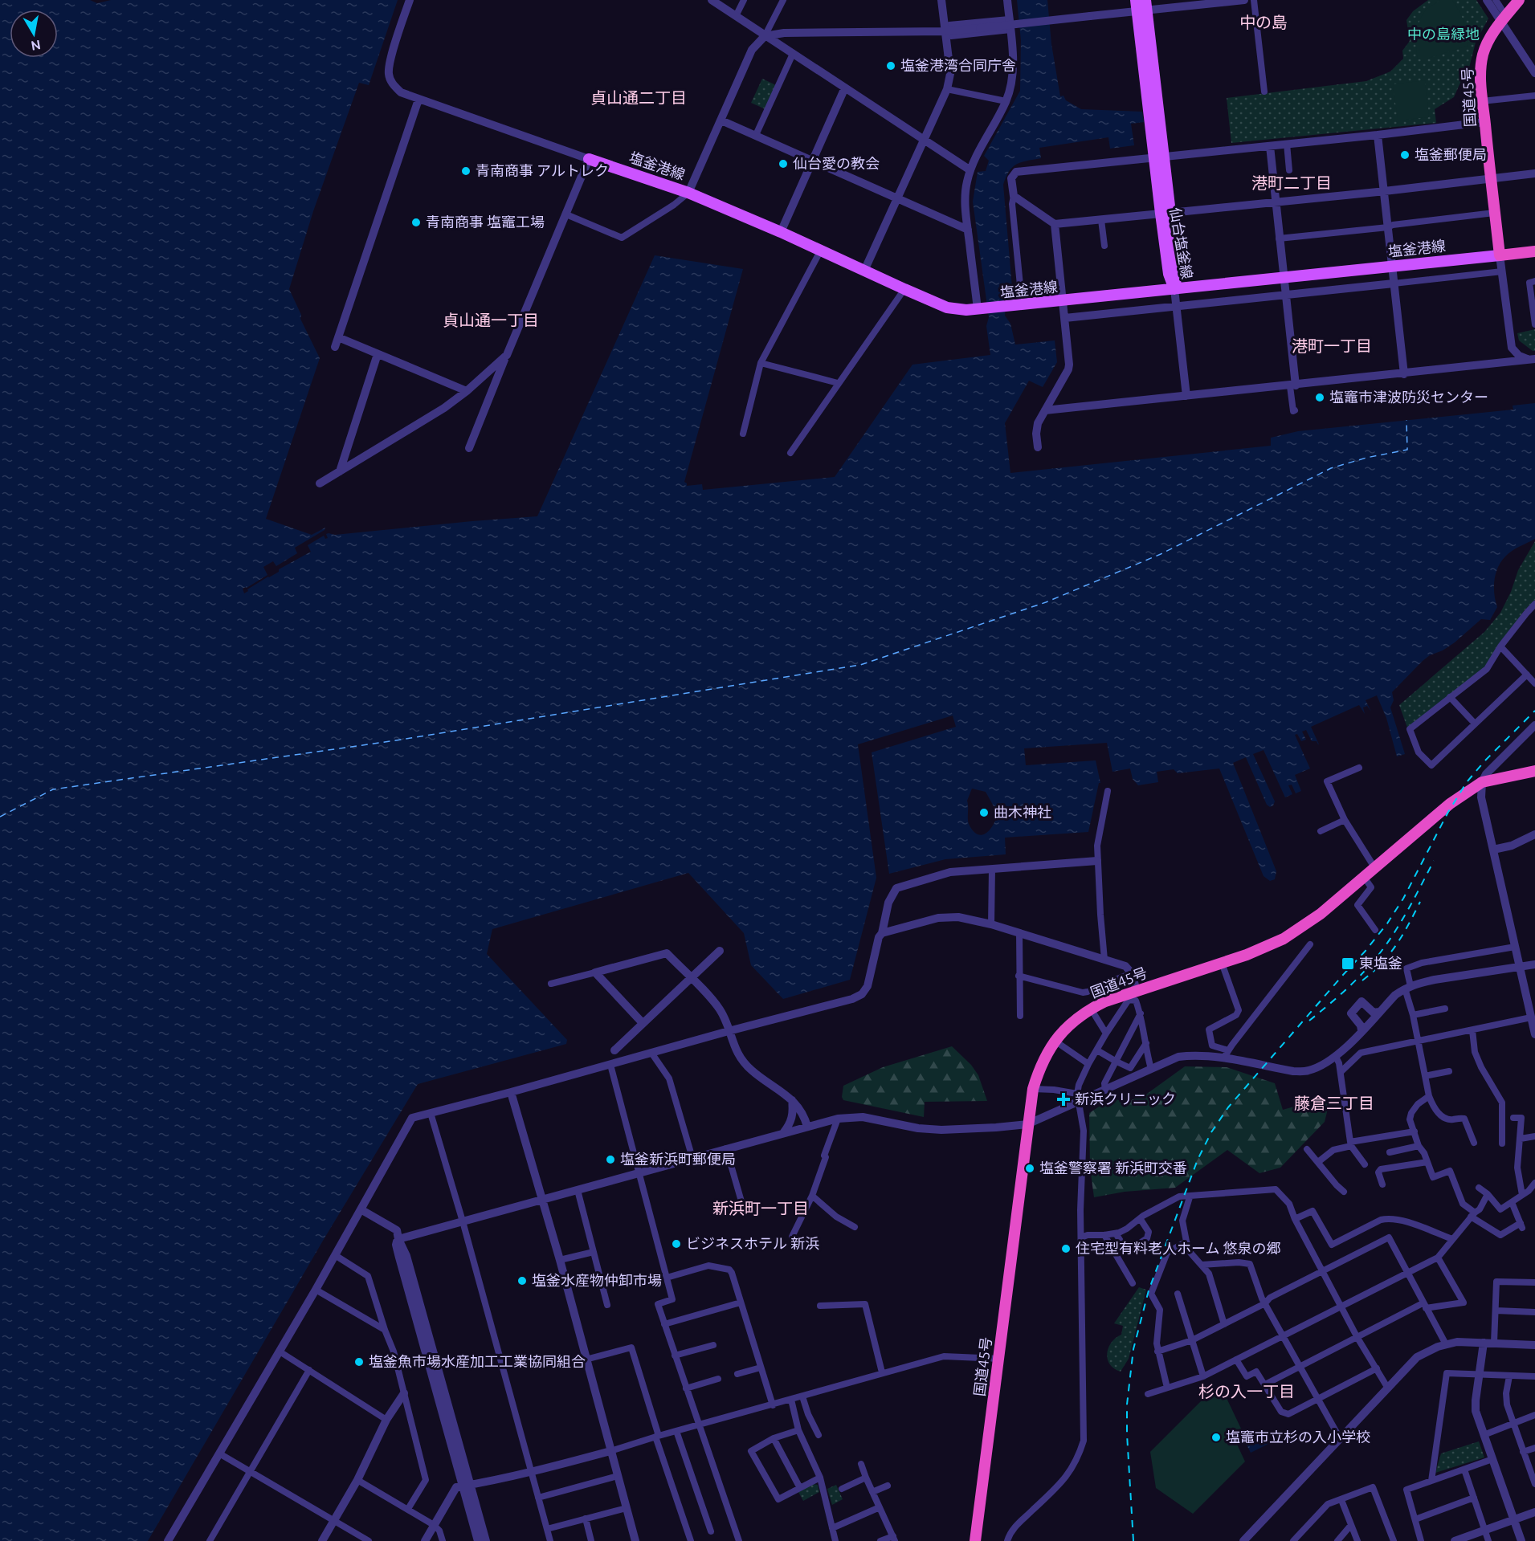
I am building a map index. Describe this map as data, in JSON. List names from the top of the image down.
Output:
{
  "streets": {
    "highway": ["国道45号"],
    "main road": ["塩釜港線", "仙台塩釜線"]
  },
  "crossings": [
    ["国道45号", "塩釜港線"],
    ["塩釜港線", "仙台塩釜線"]
  ],
  "districts": [
    "中の島",
    "貞山通二丁目",
    "港町二丁目",
    "貞山通一丁目",
    "港町一丁目",
    "藤倉三丁目",
    "新浜町一丁目",
    "杉の入一丁目"
  ],
  "parks": ["中の島緑地"],
  "places": {
    "other": [
      "塩釜港湾合同庁舎",
      "塩釜郵便局",
      "仙台愛の教会",
      "青南商事 アルトレク",
      "青南商事 塩竈工場",
      "塩竈市津波防災センター",
      "曲木神社",
      "塩釜新浜町郵便局",
      "塩釜警察署 新浜町交番",
      "ビジネスホテル 新浜",
      "住宅型有料老人ホーム 悠泉の郷",
      "塩釜水産物仲卸市場",
      "塩釜魚市場水産加工工業協同組合",
      "塩竈市立杉の入小学校"
    ],
    "transit": ["東塩釜"],
    "health": ["新浜クリニック"]
  },
  "north": "bottom"
}
